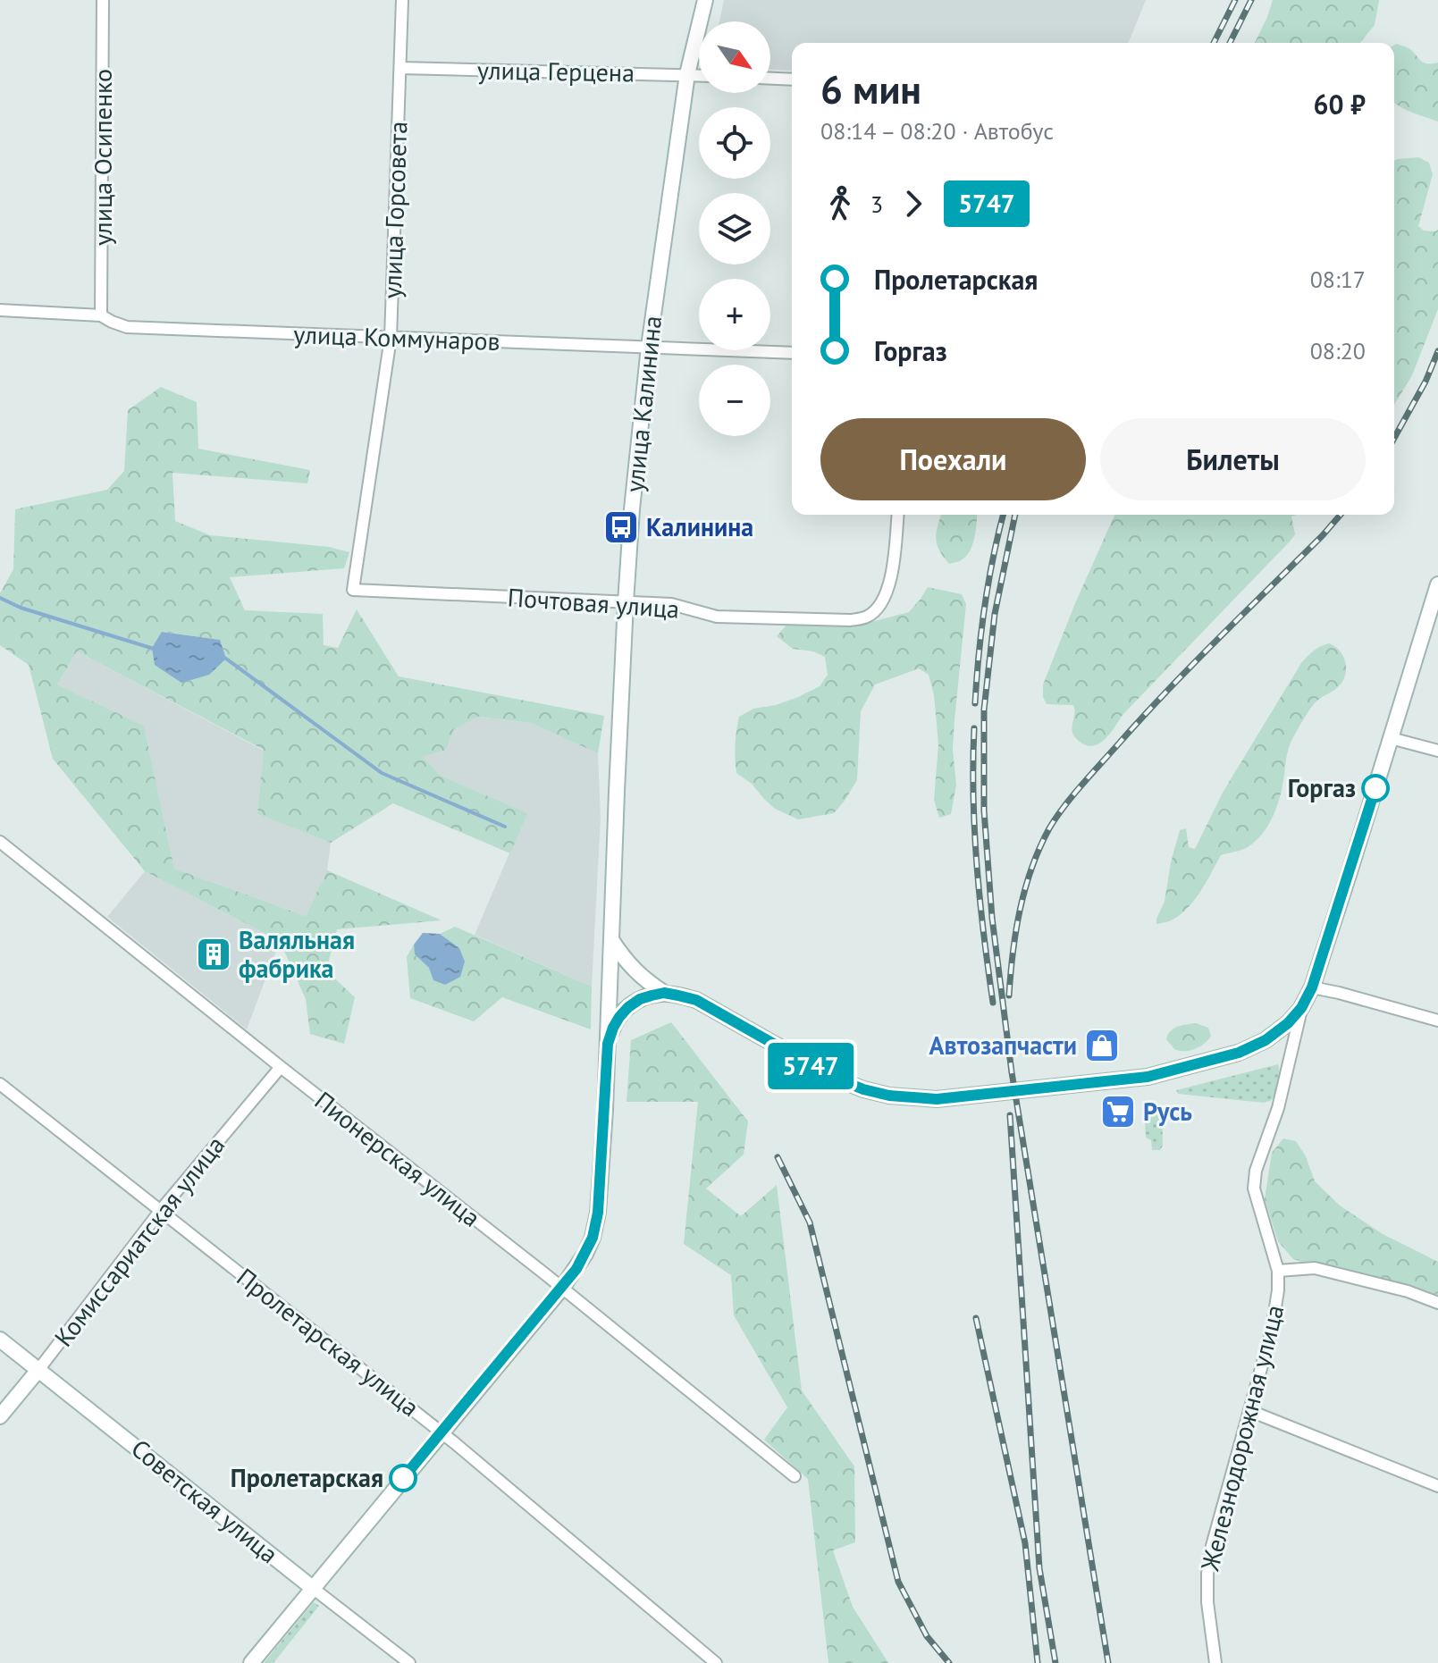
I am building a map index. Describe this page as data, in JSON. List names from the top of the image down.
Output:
{
  "streets": {
    "main road": ["улица Калинина", "Комиссариатская улица", "Советская улица"],
    "street": [
      "улица Герцена",
      "улица Осипенко",
      "улица Горсовета",
      "улица Коммунаров",
      "Почтовая улица",
      "Пионерская улица",
      "Пролетарская улица",
      "Железнодорожная улица"
    ]
  },
  "crossings": [
    ["улица Герцена", "улица Горсовета"],
    ["улица Герцена", "улица Калинина"],
    ["улица Осипенко", "улица Коммунаров"],
    ["улица Горсовета", "улица Коммунаров"],
    ["улица Горсовета", "Почтовая улица"],
    ["улица Коммунаров", "улица Калинина"],
    ["улица Калинина", "Почтовая улица"],
    ["улица Калинина", "Пионерская улица"],
    ["улица Калинина", "Пролетарская улица"],
    ["улица Калинина", "Советская улица"],
    ["Пионерская улица", "Комиссариатская улица"],
    ["Комиссариатская улица", "Пролетарская улица"],
    ["Комиссариатская улица", "Советская улица"]
  ],
  "places": {
    "bus stop": ["Калинина"],
    "other": ["Горгаз", "Пролетарская"],
    "building": ["Валяльная фабрика"],
    "shop": ["Автозапчасти"],
    "supermarket": ["Русь"]
  },
  "lines": ["bus line 5747"],
  "north": "bottom right",
  "page": {
    "on_map": "5747",
    "map_buttons": ["+", "−"],
    "heading": ["6 мин", "08:14 – 08:20 · Автобус", "60 ₽"],
    "legs": ["3", "5747"],
    "list": [
      {
        "name": "Пролетарская",
        "value": "08:17"
      },
      {
        "name": "Горгаз",
        "value": "08:20"
      }
    ],
    "buttons": ["Поехали", "Билеты"]
  }
}
